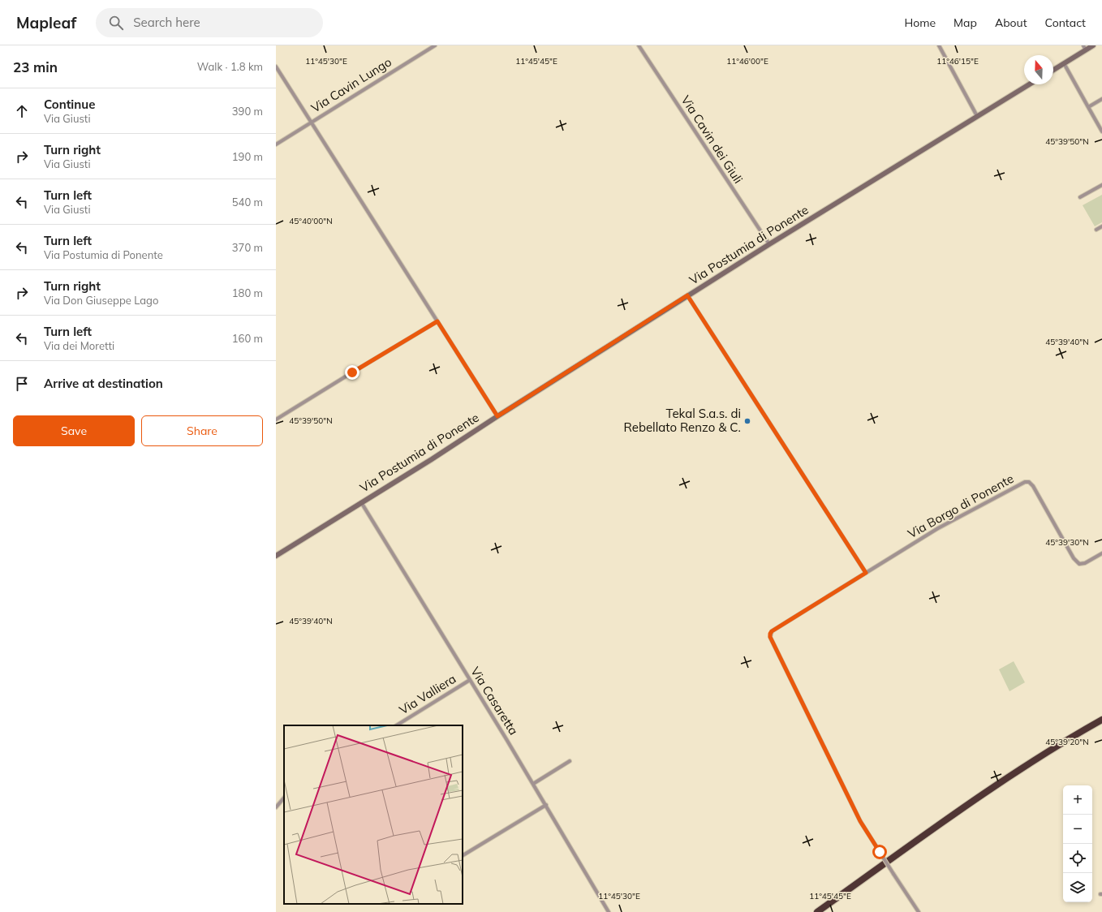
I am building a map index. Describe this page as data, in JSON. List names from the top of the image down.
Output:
{
  "streets": {
    "main road": ["Via Postumia di Ponente"],
    "street": [
      "Via Cavin Lungo",
      "Via Cavin dei Giuli",
      "Via Borgo di Ponente",
      "Via Valliera",
      "Via Casaretta"
    ]
  },
  "crossings": [
    ["Via Cavin dei Giuli", "Via Postumia di Ponente"],
    ["Via Postumia di Ponente", "Via Casaretta"],
    ["Via Valliera", "Via Casaretta"]
  ],
  "places": ["Tekal S.a.s. di Rebellato Renzo & C."],
  "north": "top",
  "page": {
    "header": "Mapleaf",
    "search": "Search here",
    "nav": [
      "Home",
      "Map",
      "About",
      "Contact"
    ],
    "heading": ["23 min", "Walk · 1.8 km"],
    "list": [
      ["Continue", "Via Giusti", "390 m"],
      ["Turn right", "Via Giusti", "190 m"],
      ["Turn left", "Via Giusti", "540 m"],
      ["Turn left", "Via Postumia di Ponente", "370 m"],
      ["Turn right", "Via Don Giuseppe Lago", "180 m"],
      ["Turn left", "Via dei Moretti", "160 m"],
      "Arrive at destination"
    ],
    "buttons": ["Save", "Share"],
    "map_buttons": ["+", "−"]
  },
  "coordinates": [
    "11°45'30\"E",
    "11°45'45\"E",
    "11°46'00\"E",
    "11°46'15\"E",
    "45°39'50\"N",
    "45°40'00\"N",
    "45°39'40\"N",
    "45°39'30\"N",
    "45°39'20\"N"
  ]
}
